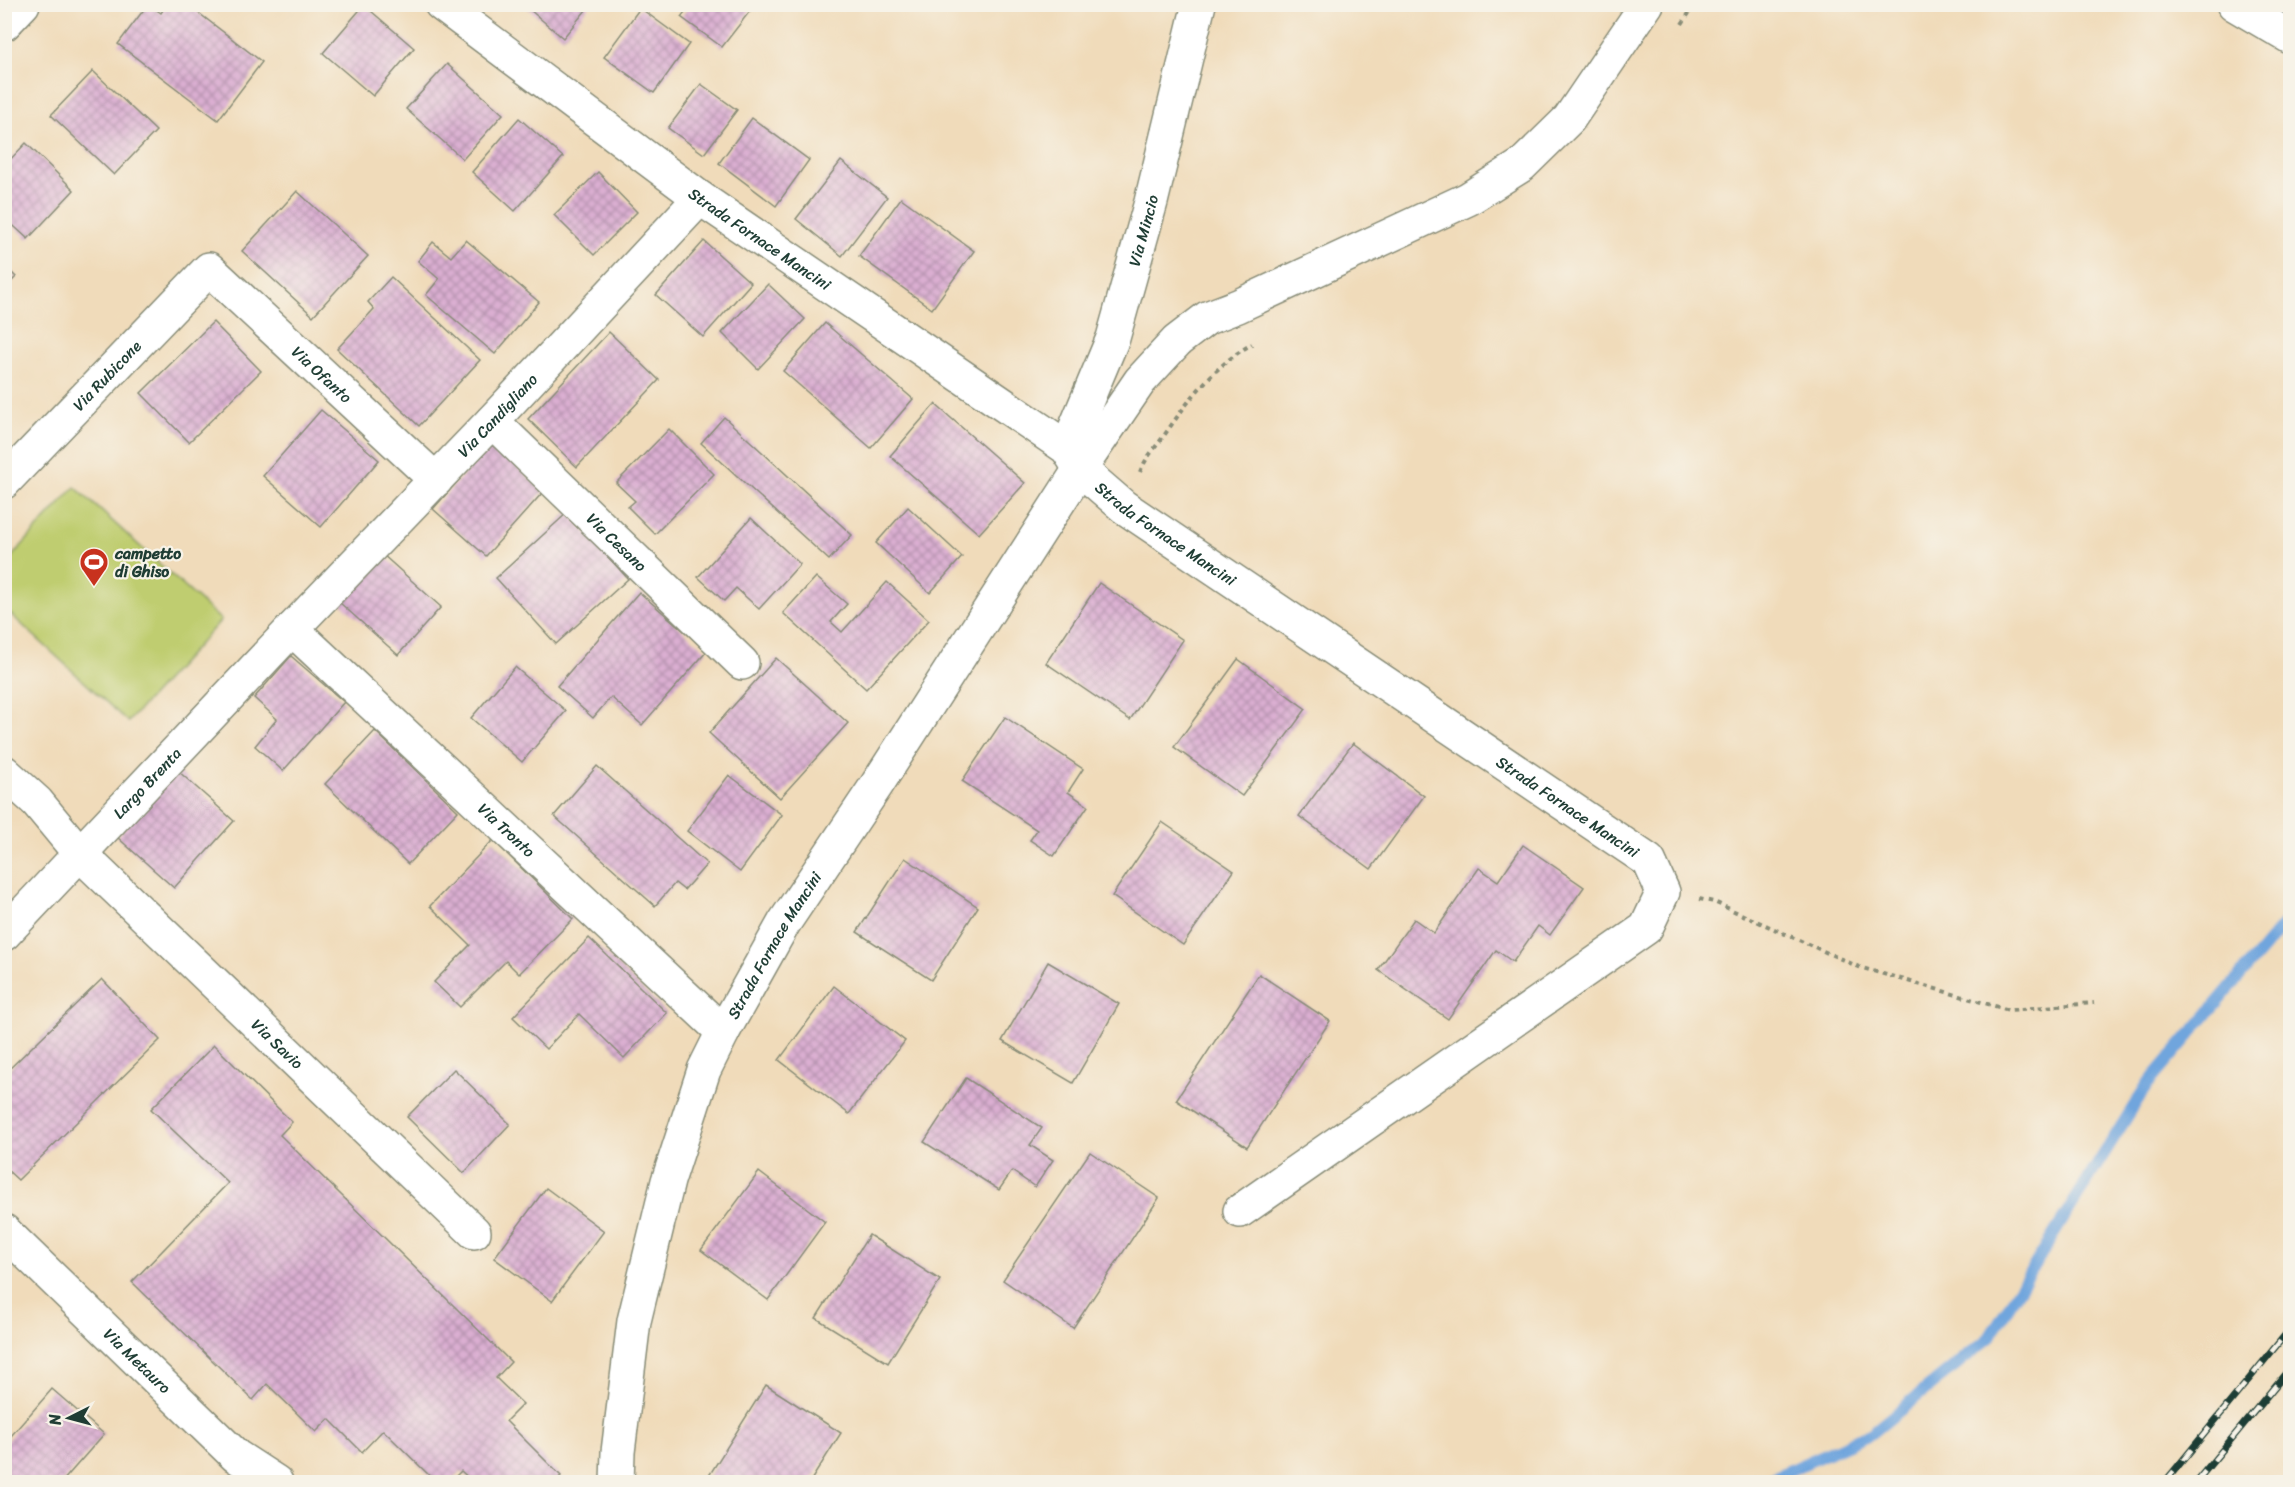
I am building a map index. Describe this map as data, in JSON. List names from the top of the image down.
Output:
{
  "streets": {
    "street": [
      "Via Mincio",
      "Strada Fornace Mancini",
      "Via Ofanto",
      "Via Rubicone",
      "Via Candigliano",
      "Via Cesano",
      "Largo Brenta",
      "Via Tronto",
      "Via Savio",
      "Via Metauro"
    ]
  },
  "crossings": [
    ["Via Mincio", "Strada Fornace Mancini"],
    ["Strada Fornace Mancini", "Via Candigliano"],
    ["Strada Fornace Mancini", "Via Tronto"],
    ["Via Ofanto", "Via Rubicone"],
    ["Via Ofanto", "Via Candigliano"],
    ["Via Candigliano", "Via Cesano"],
    ["Via Candigliano", "Largo Brenta"],
    ["Via Candigliano", "Via Tronto"],
    ["Largo Brenta", "Via Tronto"],
    ["Largo Brenta", "Via Savio"]
  ],
  "places": {
    "sports": ["campetto di Ghiso"]
  },
  "north": "left"
}
